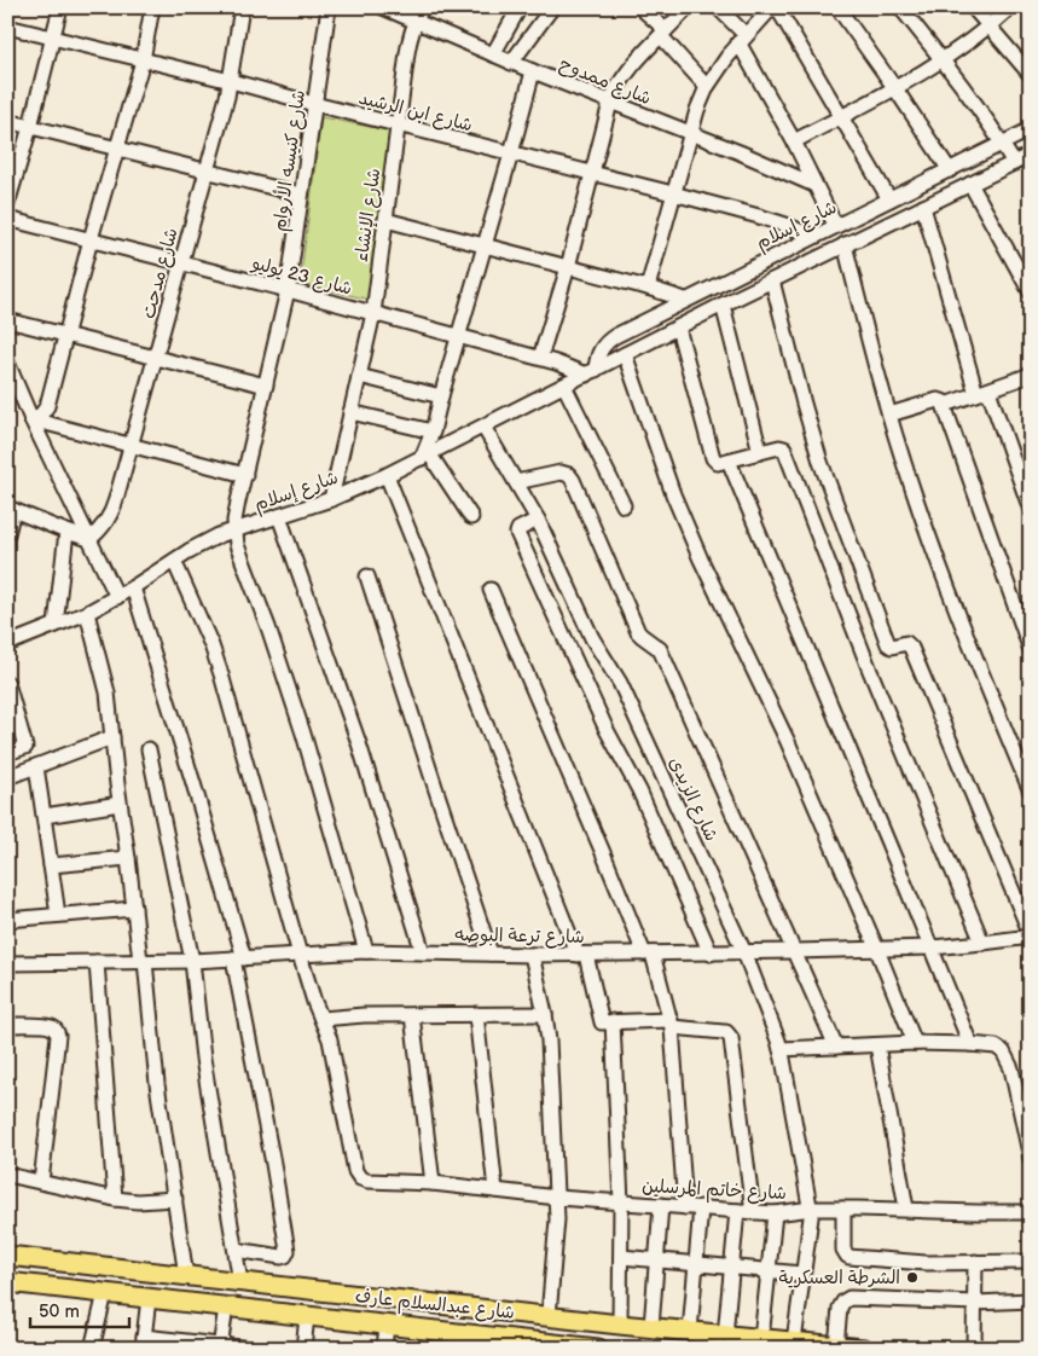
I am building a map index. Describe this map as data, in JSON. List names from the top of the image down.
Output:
{
  "streets": {
    "main road": ["شارع عبدالسلام عارف"],
    "street": [
      "شارع ممدوح",
      "شارع ابن الرشيد",
      "شارع كنيسه الأروام",
      "شارع الإنشاء",
      "شارع إسلام",
      "شارع مدحت",
      "شارع 23 يوليو",
      "شارع الزيدى",
      "شارع ترعة البوصه",
      "شارع خاتم المرسلين"
    ]
  },
  "crossings": [
    ["شارع ممدوح", "شارع الإنشاء"],
    ["شارع ابن الرشيد", "شارع كنيسه الأروام"],
    ["شارع ابن الرشيد", "شارع الإنشاء"],
    ["شارع ابن الرشيد", "شارع إسلام"],
    ["شارع ابن الرشيد", "شارع مدحت"],
    ["شارع كنيسه الأروام", "شارع إسلام"],
    ["شارع كنيسه الأروام", "شارع 23 يوليو"],
    ["شارع الإنشاء", "شارع إسلام"],
    ["شارع الإنشاء", "شارع 23 يوليو"],
    ["شارع إسلام", "شارع 23 يوليو"],
    ["شارع إسلام", "شارع الزيدى"],
    ["شارع إسلام", "شارع خاتم المرسلين"],
    ["شارع مدحت", "شارع 23 يوليو"],
    ["شارع الزيدى", "شارع ترعة البوصه"],
    ["شارع الزيدى", "شارع خاتم المرسلين"],
    ["شارع ترعة البوصه", "شارع خاتم المرسلين"]
  ],
  "places": ["الشرطة العسكرية"],
  "scale_bar": "50 m"
}
